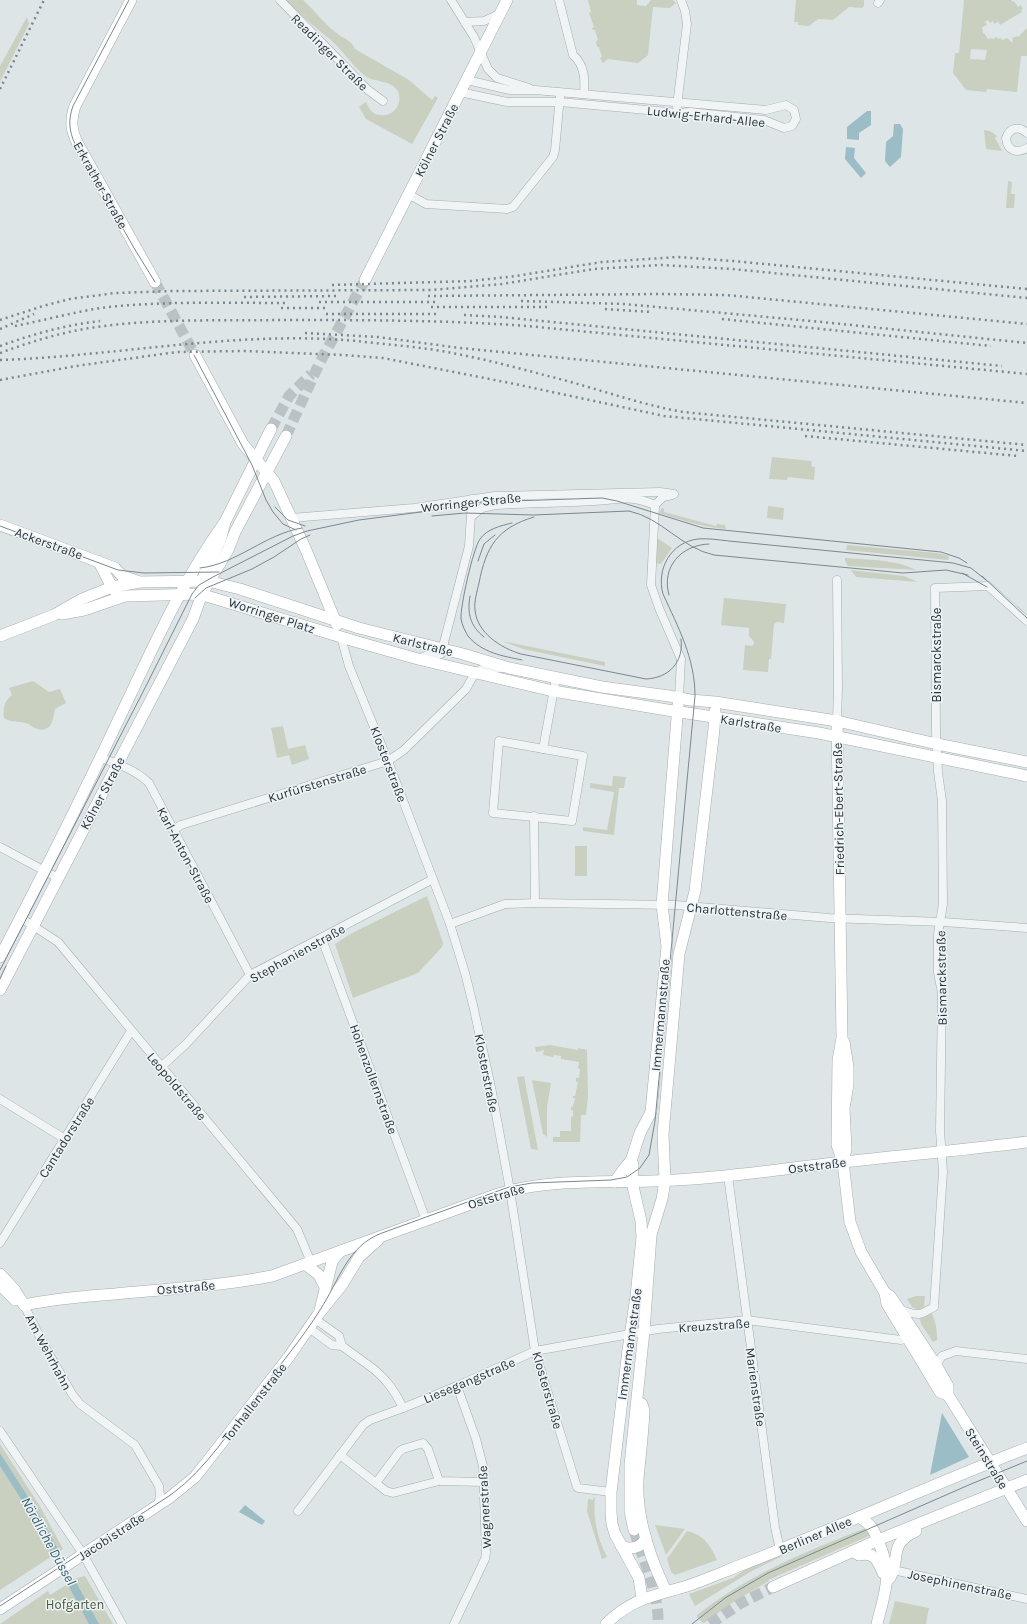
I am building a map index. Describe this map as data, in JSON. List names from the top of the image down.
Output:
{
  "streets": {
    "main road": [
      "Kölner Straße",
      "Erkrather Straße",
      "Ackerstraße",
      "Worringer Platz",
      "Karlstraße",
      "Friedrich-Ebert-Straße",
      "Immermannstraße",
      "Oststraße",
      "Am Wehrhahn",
      "Tonhallenstraße",
      "Steinstraße",
      "Berliner Allee",
      "Jacobistraße"
    ],
    "street": [
      "Readinger Straße",
      "Ludwig-Erhard-Allee",
      "Worringer Straße",
      "Bismarckstraße",
      "Klosterstraße",
      "Kurfürstenstraße",
      "Karl-Anton-Straße",
      "Charlottenstraße",
      "Stephanienstraße",
      "Hohenzollernstraße",
      "Leopoldstraße",
      "Cantadorstraße",
      "Kreuzstraße",
      "Liesegangstraße",
      "Marienstraße",
      "Wagnerstraße",
      "Josephinenstraße"
    ]
  },
  "crossings": [
    ["Ludwig-Erhard-Allee", "Kölner Straße"],
    ["Kölner Straße", "Worringer Platz"],
    ["Kölner Straße", "Karl-Anton-Straße"],
    ["Kölner Straße", "Leopoldstraße"],
    ["Worringer Straße", "Immermannstraße"],
    ["Worringer Platz", "Karlstraße"],
    ["Worringer Platz", "Klosterstraße"],
    ["Karlstraße", "Bismarckstraße"],
    ["Karlstraße", "Klosterstraße"],
    ["Karlstraße", "Kurfürstenstraße"],
    ["Karlstraße", "Friedrich-Ebert-Straße"],
    ["Karlstraße", "Immermannstraße"],
    ["Bismarckstraße", "Charlottenstraße"],
    ["Bismarckstraße", "Oststraße"],
    ["Bismarckstraße", "Steinstraße"],
    ["Klosterstraße", "Kurfürstenstraße"],
    ["Klosterstraße", "Charlottenstraße"],
    ["Klosterstraße", "Stephanienstraße"],
    ["Klosterstraße", "Immermannstraße"],
    ["Klosterstraße", "Oststraße"],
    ["Klosterstraße", "Kreuzstraße"],
    ["Klosterstraße", "Liesegangstraße"],
    ["Kurfürstenstraße", "Karl-Anton-Straße"],
    ["Friedrich-Ebert-Straße", "Charlottenstraße"],
    ["Friedrich-Ebert-Straße", "Oststraße"],
    ["Friedrich-Ebert-Straße", "Steinstraße"],
    ["Karl-Anton-Straße", "Stephanienstraße"],
    ["Charlottenstraße", "Immermannstraße"],
    ["Stephanienstraße", "Hohenzollernstraße"],
    ["Stephanienstraße", "Leopoldstraße"],
    ["Immermannstraße", "Oststraße"],
    ["Immermannstraße", "Kreuzstraße"],
    ["Immermannstraße", "Berliner Allee"],
    ["Hohenzollernstraße", "Oststraße"],
    ["Leopoldstraße", "Cantadorstraße"],
    ["Leopoldstraße", "Oststraße"],
    ["Oststraße", "Am Wehrhahn"],
    ["Oststraße", "Marienstraße"],
    ["Oststraße", "Tonhallenstraße"],
    ["Oststraße", "Steinstraße"],
    ["Kreuzstraße", "Liesegangstraße"],
    ["Kreuzstraße", "Marienstraße"],
    ["Kreuzstraße", "Steinstraße"],
    ["Am Wehrhahn", "Jacobistraße"],
    ["Liesegangstraße", "Wagnerstraße"],
    ["Marienstraße", "Berliner Allee"],
    ["Tonhallenstraße", "Jacobistraße"],
    ["Steinstraße", "Berliner Allee"]
  ],
  "water": ["Nördliche Düssel"],
  "parks": ["Hofgarten"]
}
